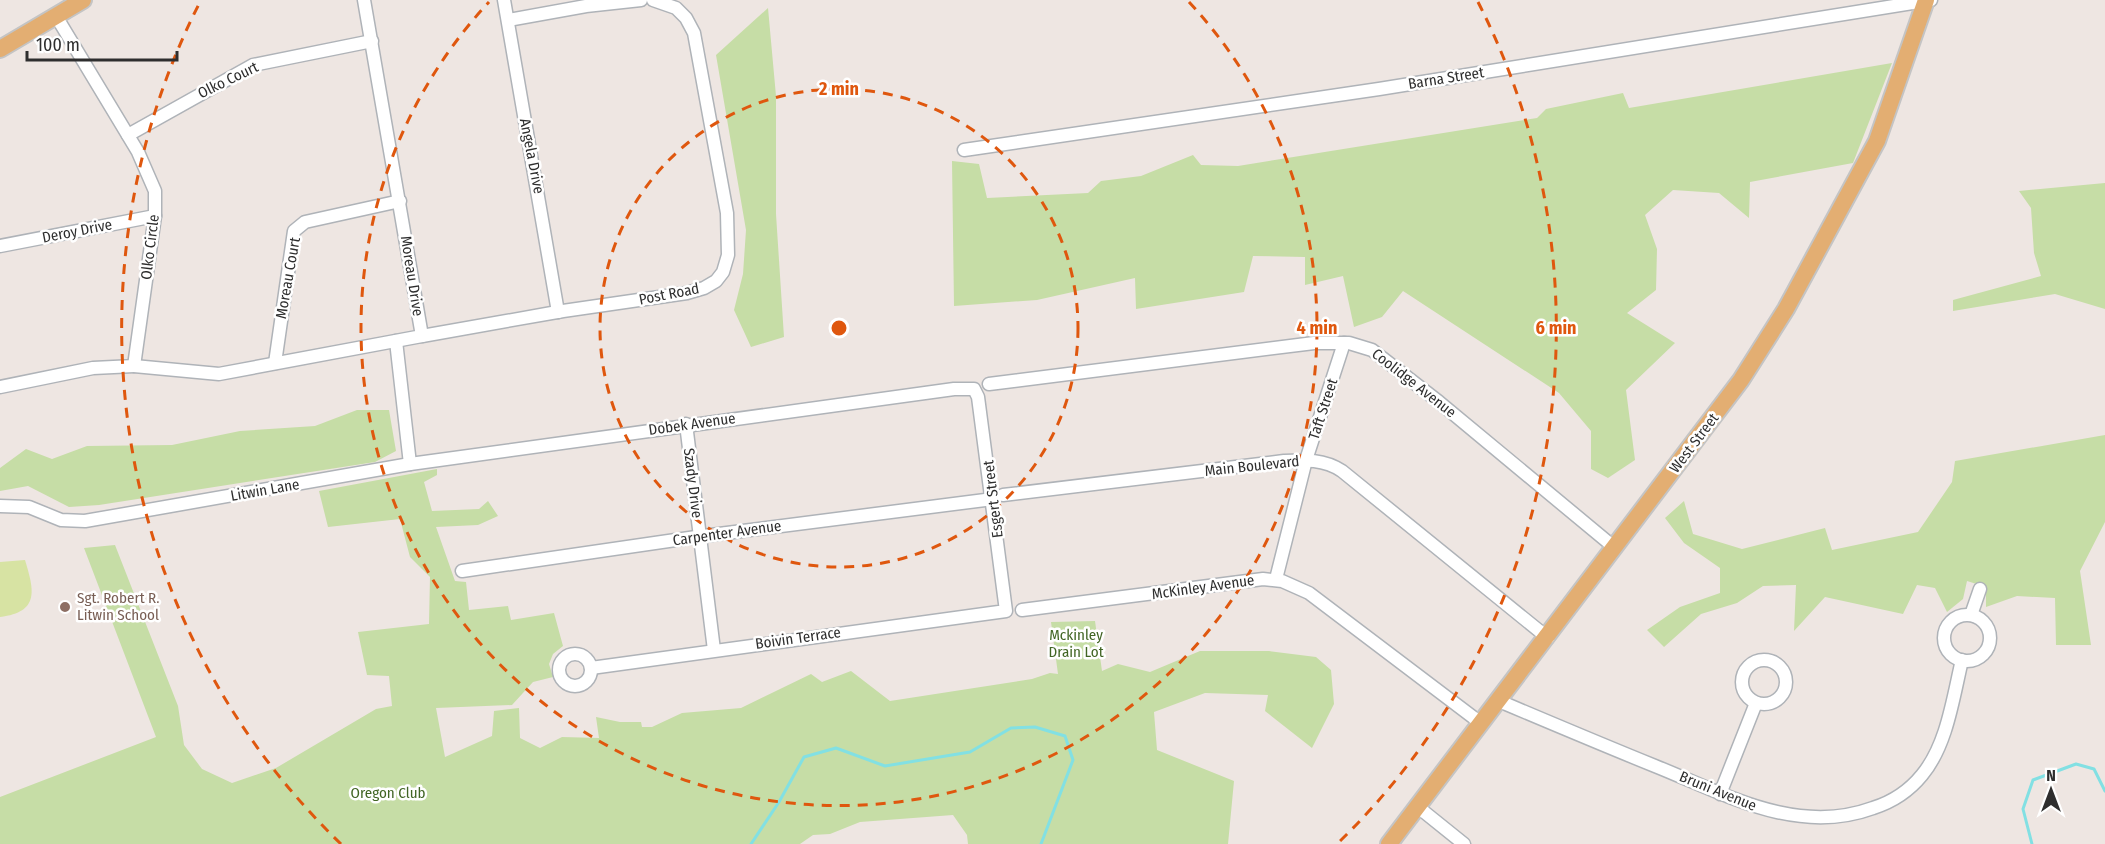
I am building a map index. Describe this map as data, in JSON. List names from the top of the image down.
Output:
{
  "streets": {
    "main road": ["West Street"],
    "street": [
      "Barna Street",
      "Olko Court",
      "Angela Drive",
      "Deroy Drive",
      "Olko Circle",
      "Moreau Drive",
      "Moreau Court",
      "Post Road",
      "Coolidge Avenue",
      "Taft Street",
      "Dobek Avenue",
      "Main Boulevard",
      "Szady Drive",
      "Litwin Lane",
      "Esgert Street",
      "Carpenter Avenue",
      "McKinley Avenue",
      "Boivin Terrace",
      "Bruni Avenue"
    ]
  },
  "crossings": [
    ["Barna Street", "West Street"],
    ["Olko Court", "Olko Circle"],
    ["Olko Court", "Moreau Drive"],
    ["Angela Drive", "Post Road"],
    ["Deroy Drive", "Olko Circle"],
    ["Olko Circle", "Moreau Drive"],
    ["Moreau Drive", "Moreau Court"],
    ["Moreau Drive", "Post Road"],
    ["Coolidge Avenue", "Taft Street"],
    ["Coolidge Avenue", "West Street"],
    ["Taft Street", "Main Boulevard"],
    ["Taft Street", "McKinley Avenue"],
    ["Dobek Avenue", "Szady Drive"],
    ["Dobek Avenue", "Litwin Lane"],
    ["Dobek Avenue", "Esgert Street"],
    ["West Street", "Main Boulevard"],
    ["West Street", "McKinley Avenue"],
    ["West Street", "Bruni Avenue"],
    ["Main Boulevard", "Esgert Street"],
    ["Main Boulevard", "Carpenter Avenue"],
    ["Szady Drive", "Carpenter Avenue"],
    ["Szady Drive", "Boivin Terrace"],
    ["Esgert Street", "Carpenter Avenue"],
    ["Esgert Street", "Boivin Terrace"]
  ],
  "parks": ["Mckinley Drain Lot", "Oregon Club"],
  "places": ["Sgt. Robert R. Litwin School"],
  "scale_bar": "100 m",
  "north": "top",
  "rings": ["2 min", "4 min", "6 min"]
}
